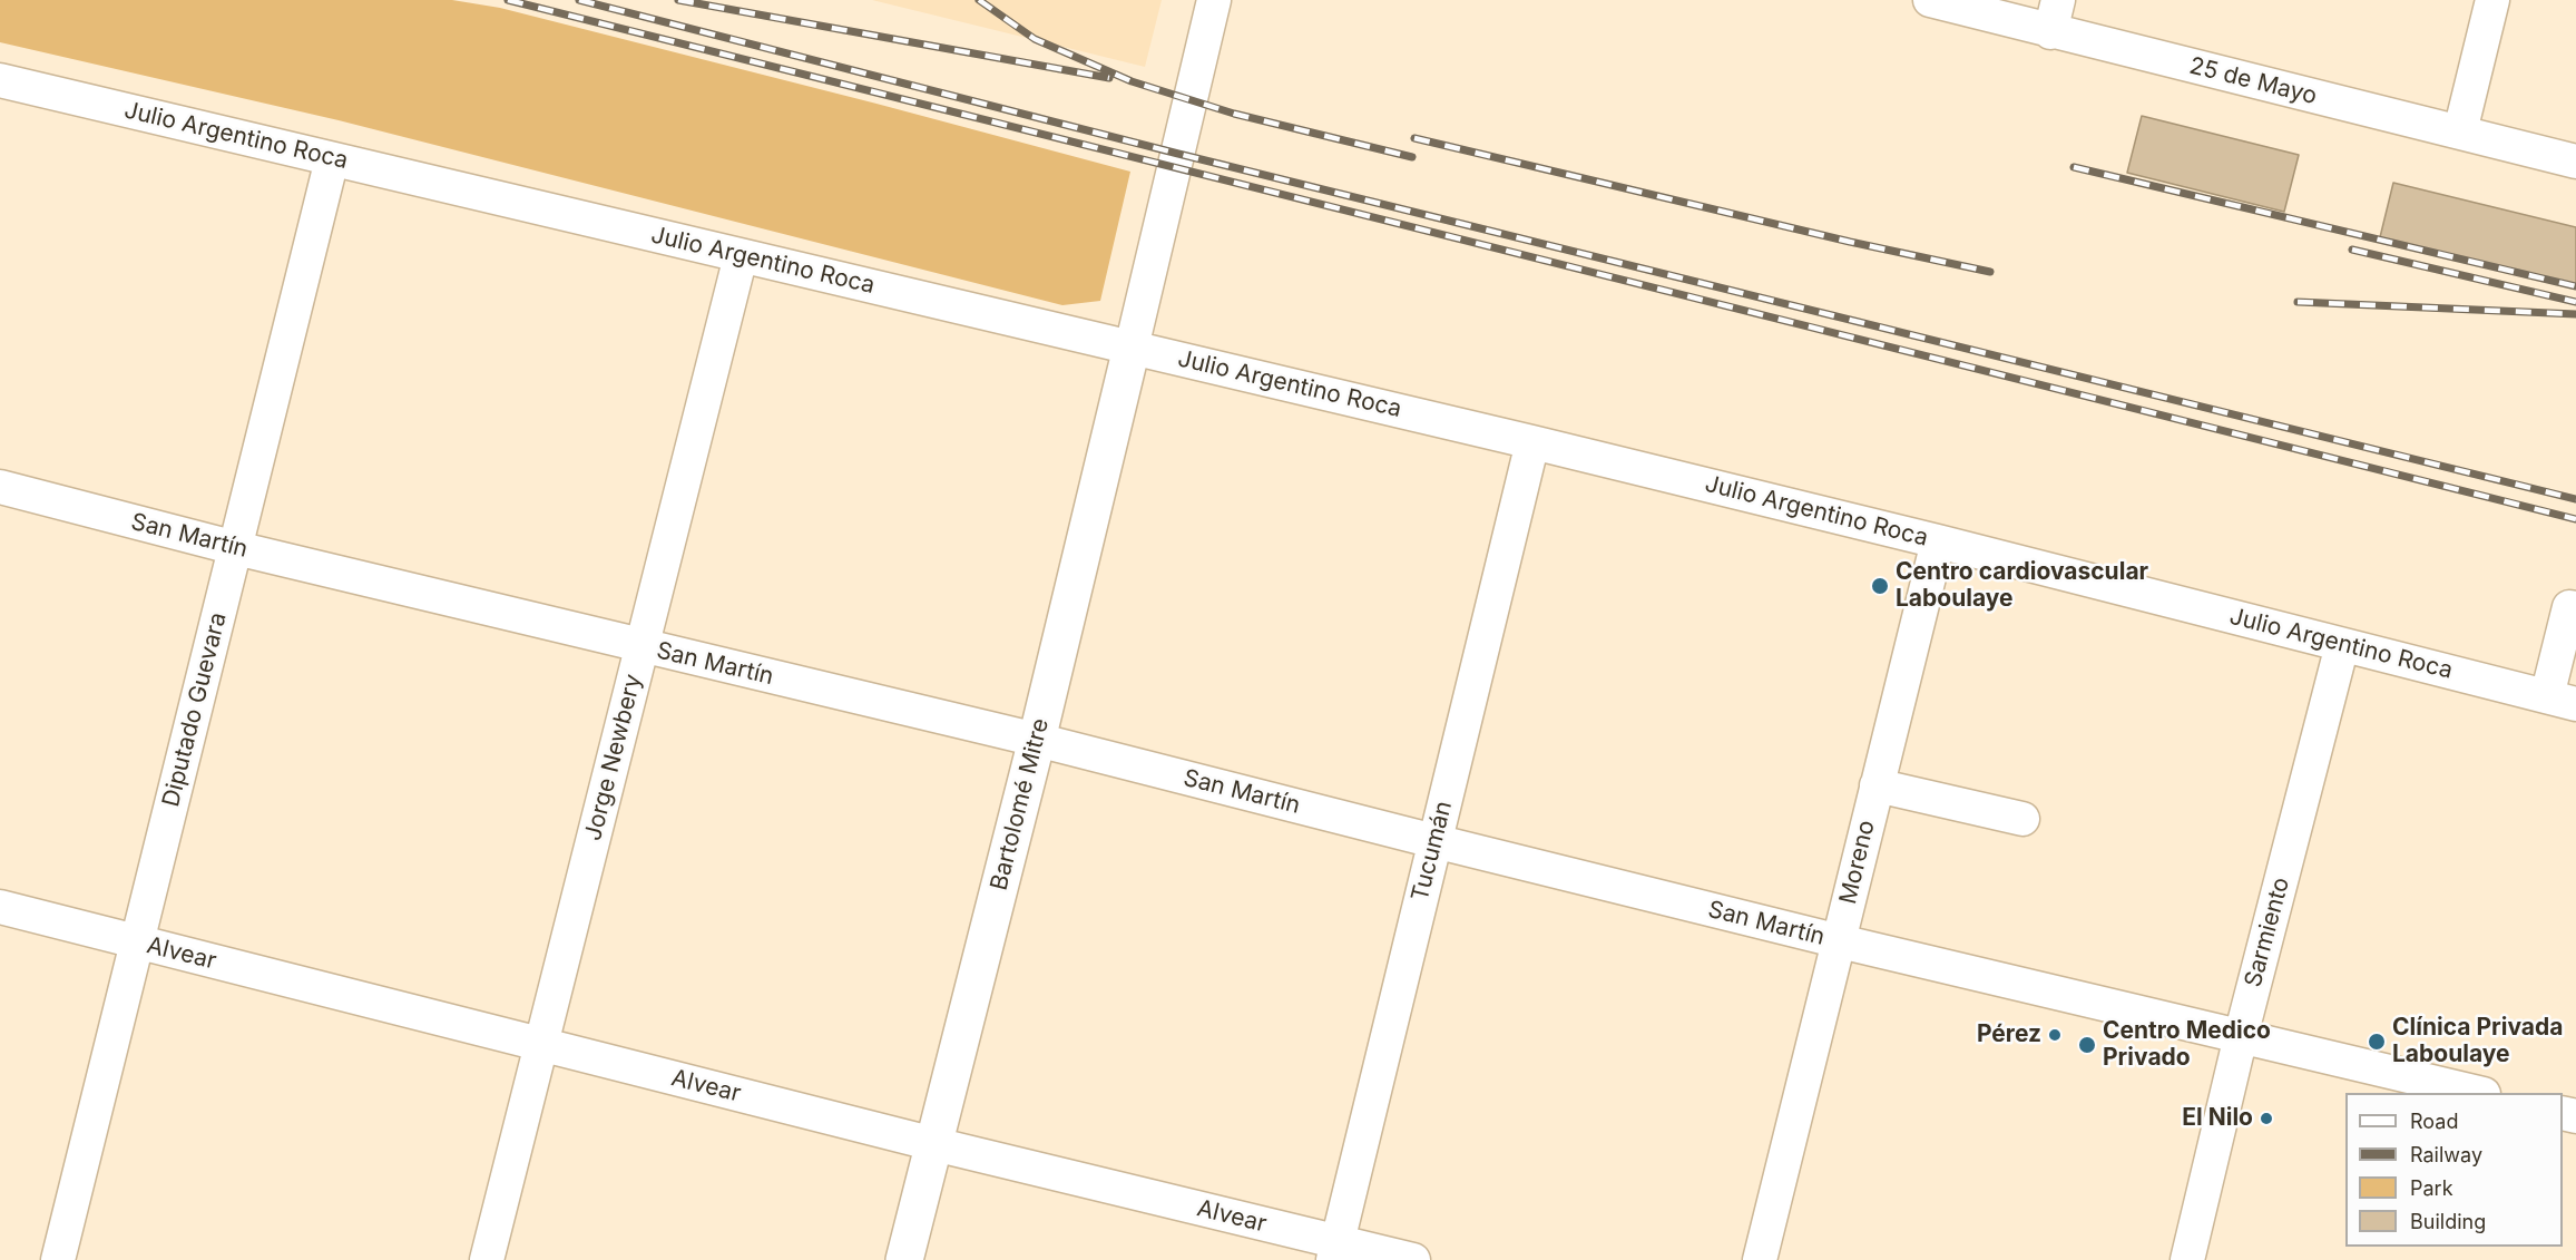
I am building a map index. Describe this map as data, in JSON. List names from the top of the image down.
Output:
{
  "streets": {
    "main road": ["Bartolomé Mitre"],
    "street": [
      "25 de Mayo",
      "Julio Argentino Roca",
      "San Martín",
      "Diputado Guevara",
      "Jorge Newbery",
      "Tucumán",
      "Moreno",
      "Sarmiento",
      "Alvear"
    ]
  },
  "crossings": [
    ["Julio Argentino Roca", "Diputado Guevara"],
    ["Julio Argentino Roca", "Jorge Newbery"],
    ["Julio Argentino Roca", "Bartolomé Mitre"],
    ["Julio Argentino Roca", "Tucumán"],
    ["Julio Argentino Roca", "Moreno"],
    ["Julio Argentino Roca", "Sarmiento"],
    ["San Martín", "Diputado Guevara"],
    ["San Martín", "Jorge Newbery"],
    ["San Martín", "Bartolomé Mitre"],
    ["San Martín", "Tucumán"],
    ["San Martín", "Moreno"],
    ["San Martín", "Sarmiento"],
    ["Diputado Guevara", "Alvear"],
    ["Jorge Newbery", "Alvear"],
    ["Bartolomé Mitre", "Alvear"],
    ["Tucumán", "Alvear"]
  ],
  "places": [
    "Centro cardiovascular Laboulaye",
    "Pérez",
    "Clínica Privada Laboulaye",
    "Centro Medico Privado",
    "El Nilo"
  ],
  "legend": [
    "Road",
    "Railway",
    "Park",
    "Building"
  ]
}
